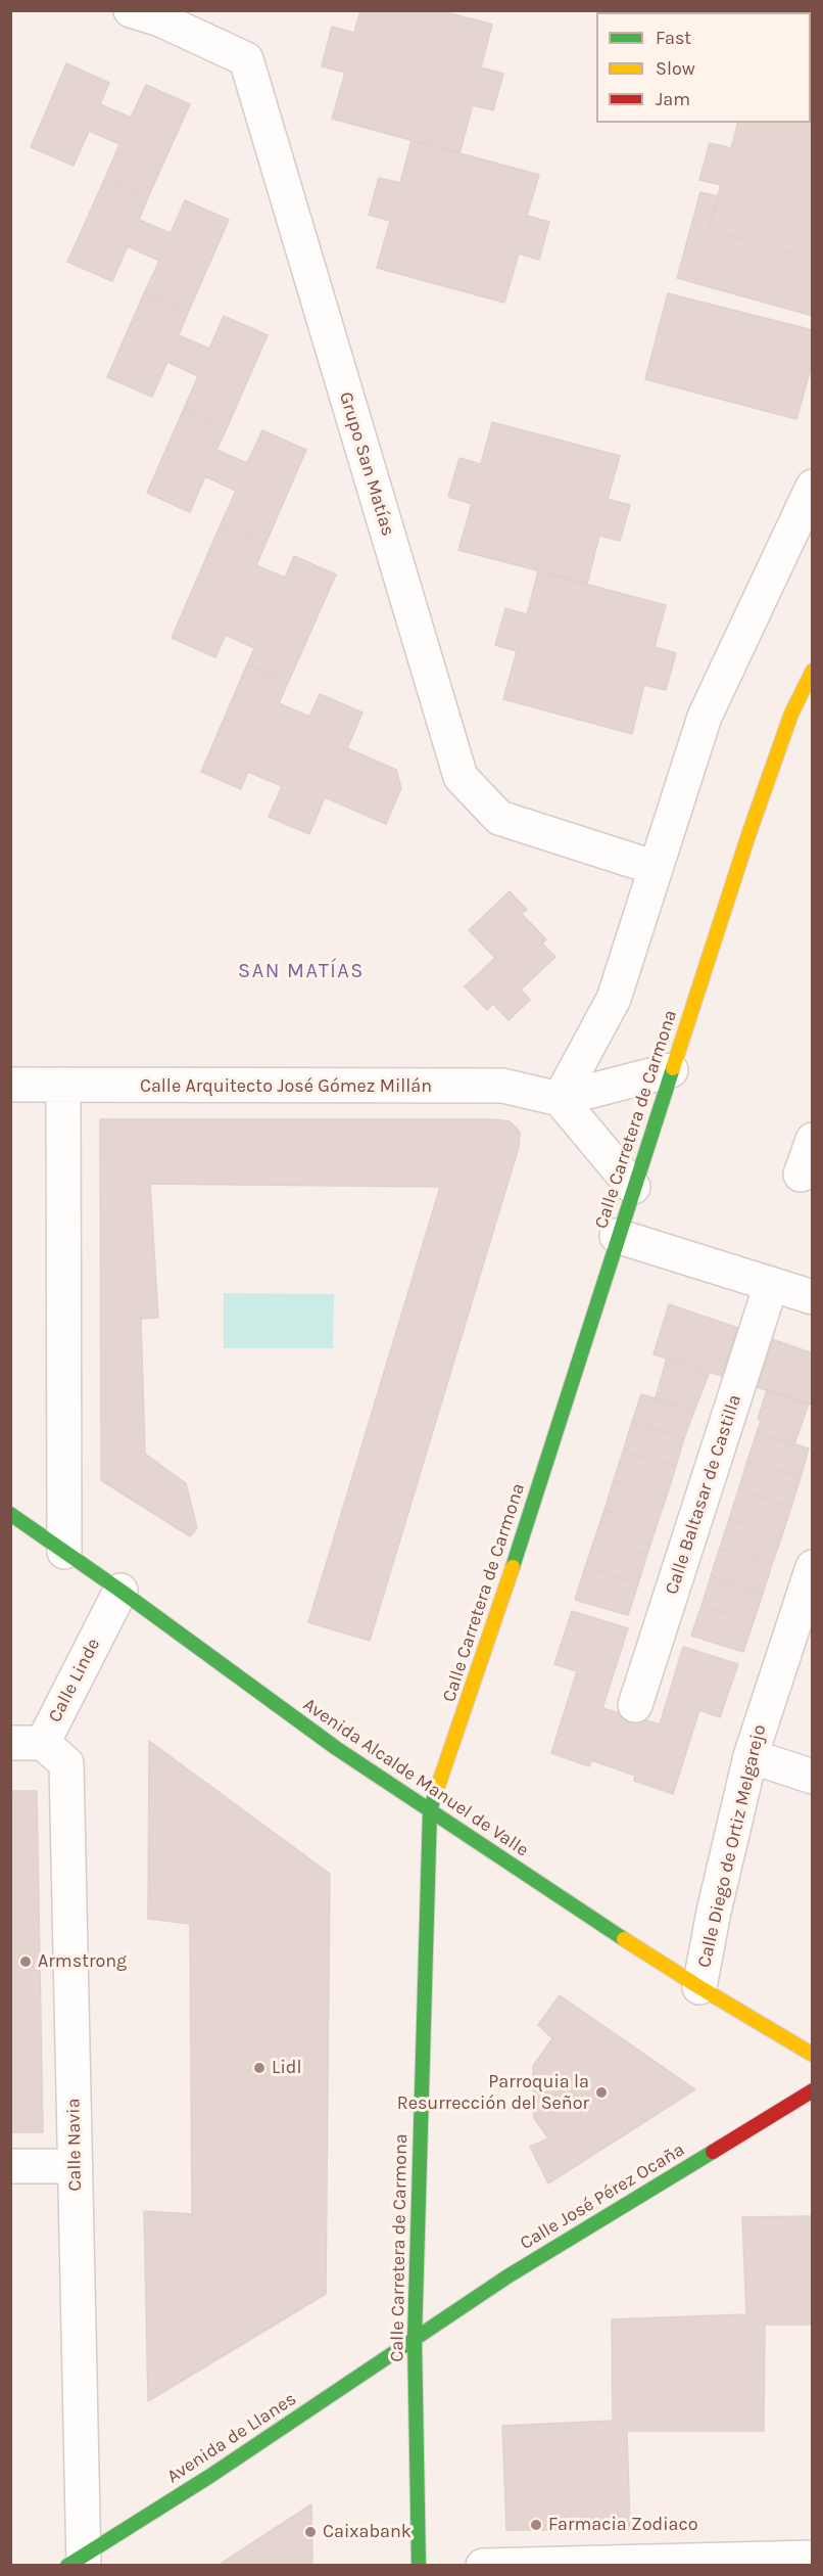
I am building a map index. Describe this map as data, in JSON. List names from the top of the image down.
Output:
{
  "streets": {
    "main road": [
      "Calle Carretera de Carmona",
      "Avenida Alcalde Manuel de Valle",
      "Calle José Pérez Ocaña",
      "Avenida de Llanes"
    ],
    "street": [
      "Grupo San Matías",
      "Calle Arquitecto José Gómez Millán",
      "Calle Baltasar de Castilla",
      "Calle Linde",
      "Calle Diego de Ortiz Melgarejo",
      "Calle Navia"
    ]
  },
  "crossings": [
    ["Calle Carretera de Carmona", "Avenida Alcalde Manuel de Valle"],
    ["Calle Carretera de Carmona", "Calle José Pérez Ocaña"],
    ["Calle Carretera de Carmona", "Avenida de Llanes"],
    ["Calle Linde", "Avenida Alcalde Manuel de Valle"],
    ["Calle Linde", "Calle Navia"],
    ["Avenida Alcalde Manuel de Valle", "Calle Diego de Ortiz Melgarejo"],
    ["Calle Navia", "Avenida de Llanes"],
    ["Calle José Pérez Ocaña", "Avenida de Llanes"]
  ],
  "districts": ["SAN MATÍAS"],
  "places": [
    "Armstrong",
    "Lidl",
    "Parroquia la Resurrección del Señor",
    "Farmacia Zodiaco",
    "Caixabank"
  ],
  "legend": ["Fast", "Slow", "Jam"]
}
